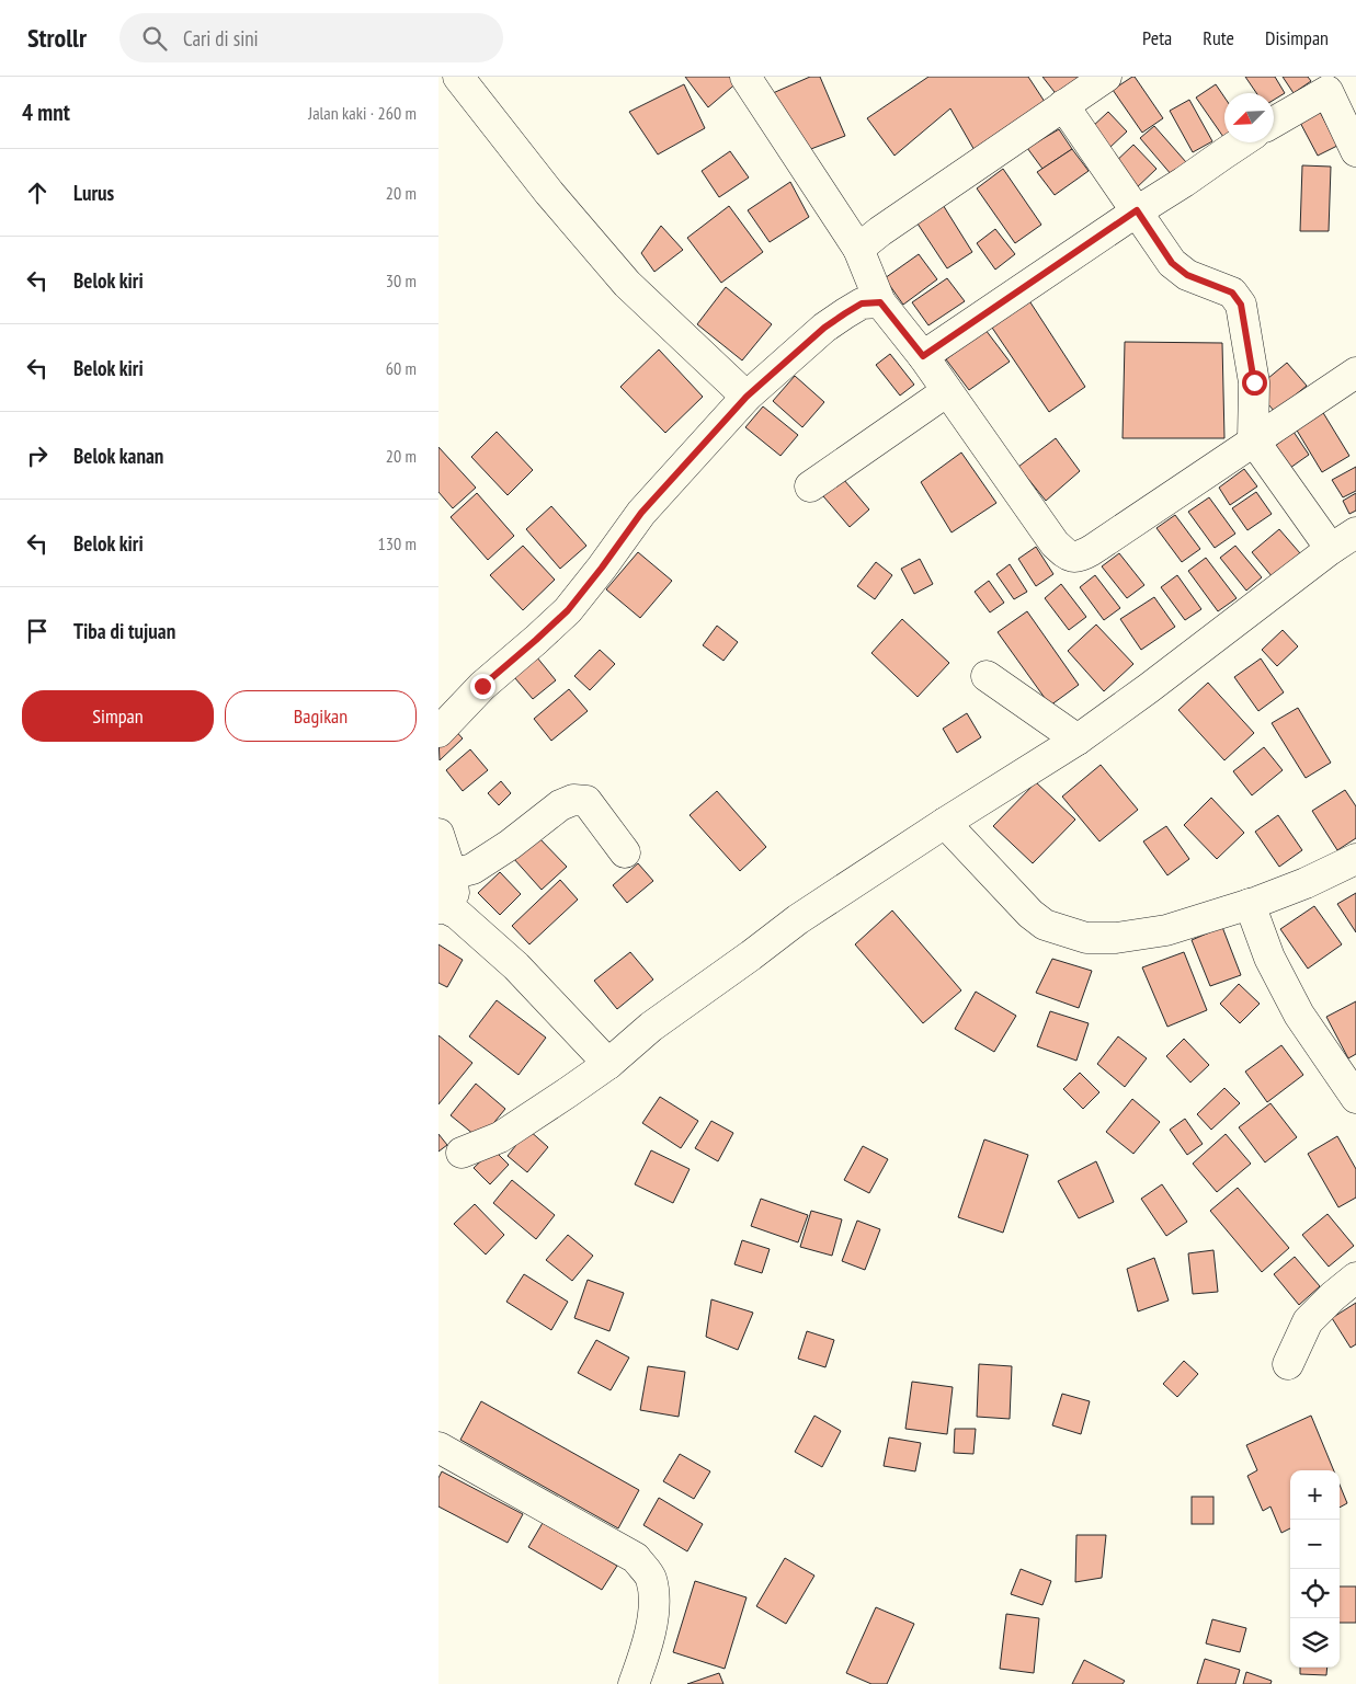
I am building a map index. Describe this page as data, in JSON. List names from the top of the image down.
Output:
{
  "north": "bottom left",
  "page": {
    "header": "Strollr",
    "search": "Cari di sini",
    "nav": ["Peta", "Rute", "Disimpan"],
    "heading": ["4 mnt", "Jalan kaki · 260 m"],
    "list": [
      ["Lurus", "20 m"],
      ["Belok kiri", "30 m"],
      ["Belok kiri", "60 m"],
      ["Belok kanan", "20 m"],
      ["Belok kiri", "130 m"],
      "Tiba di tujuan"
    ],
    "buttons": ["Simpan", "Bagikan"],
    "map_buttons": ["+", "−"]
  }
}
